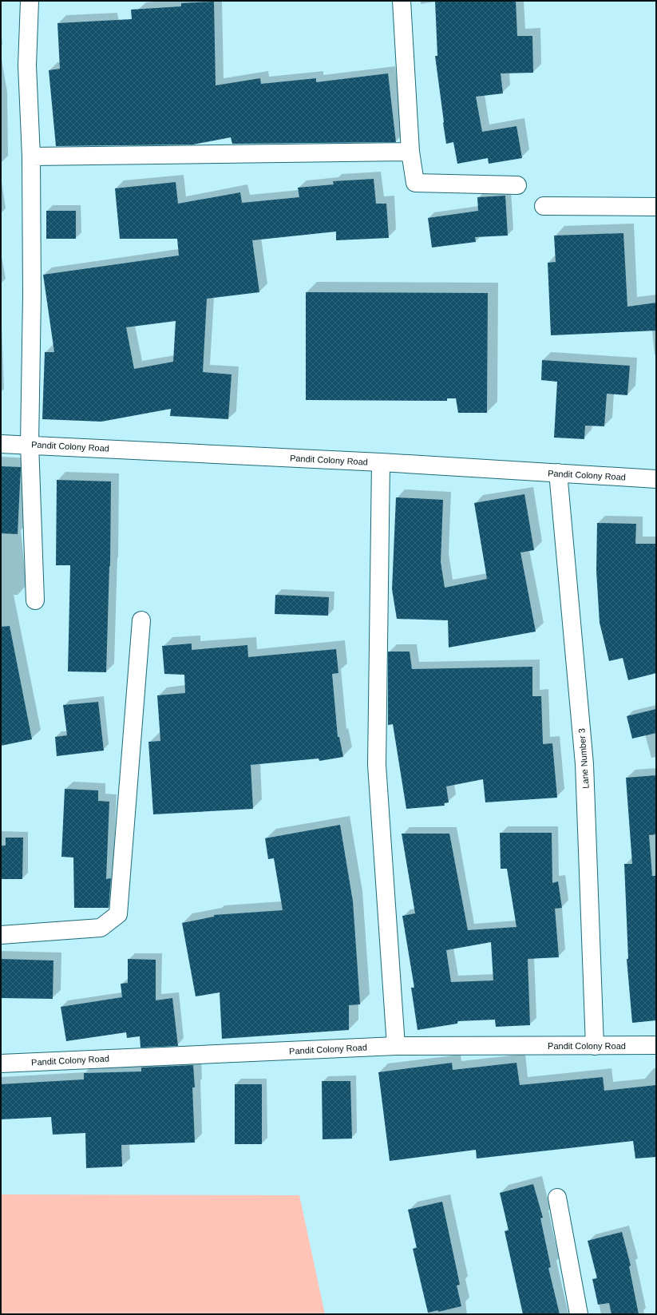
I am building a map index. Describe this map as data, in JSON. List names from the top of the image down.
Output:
{
  "streets": {
    "street": ["Pandit Colony Road", "Lane Number 3"]
  },
  "crossings": [
    ["Pandit Colony Road", "Lane Number 3"]
  ]
}
